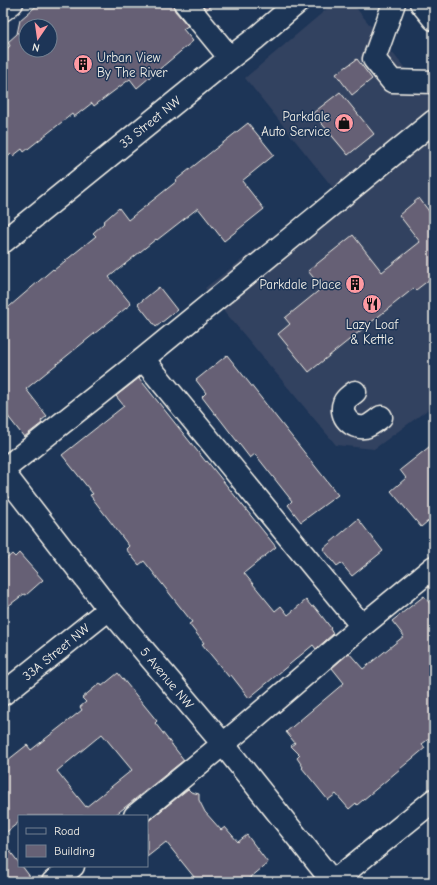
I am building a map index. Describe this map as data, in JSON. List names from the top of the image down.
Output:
{
  "streets": {
    "street": ["33 Street NW", "33A Street NW", "5 Avenue NW"]
  },
  "crossings": [
    ["33A Street NW", "5 Avenue NW"]
  ],
  "places": {
    "building": ["Urban View By The River", "Parkdale Place"],
    "shop": ["Parkdale Auto Service"],
    "restaurant": ["Lazy Loaf & Kettle"]
  },
  "legend": ["Road", "Building"],
  "north": "bottom"
}
